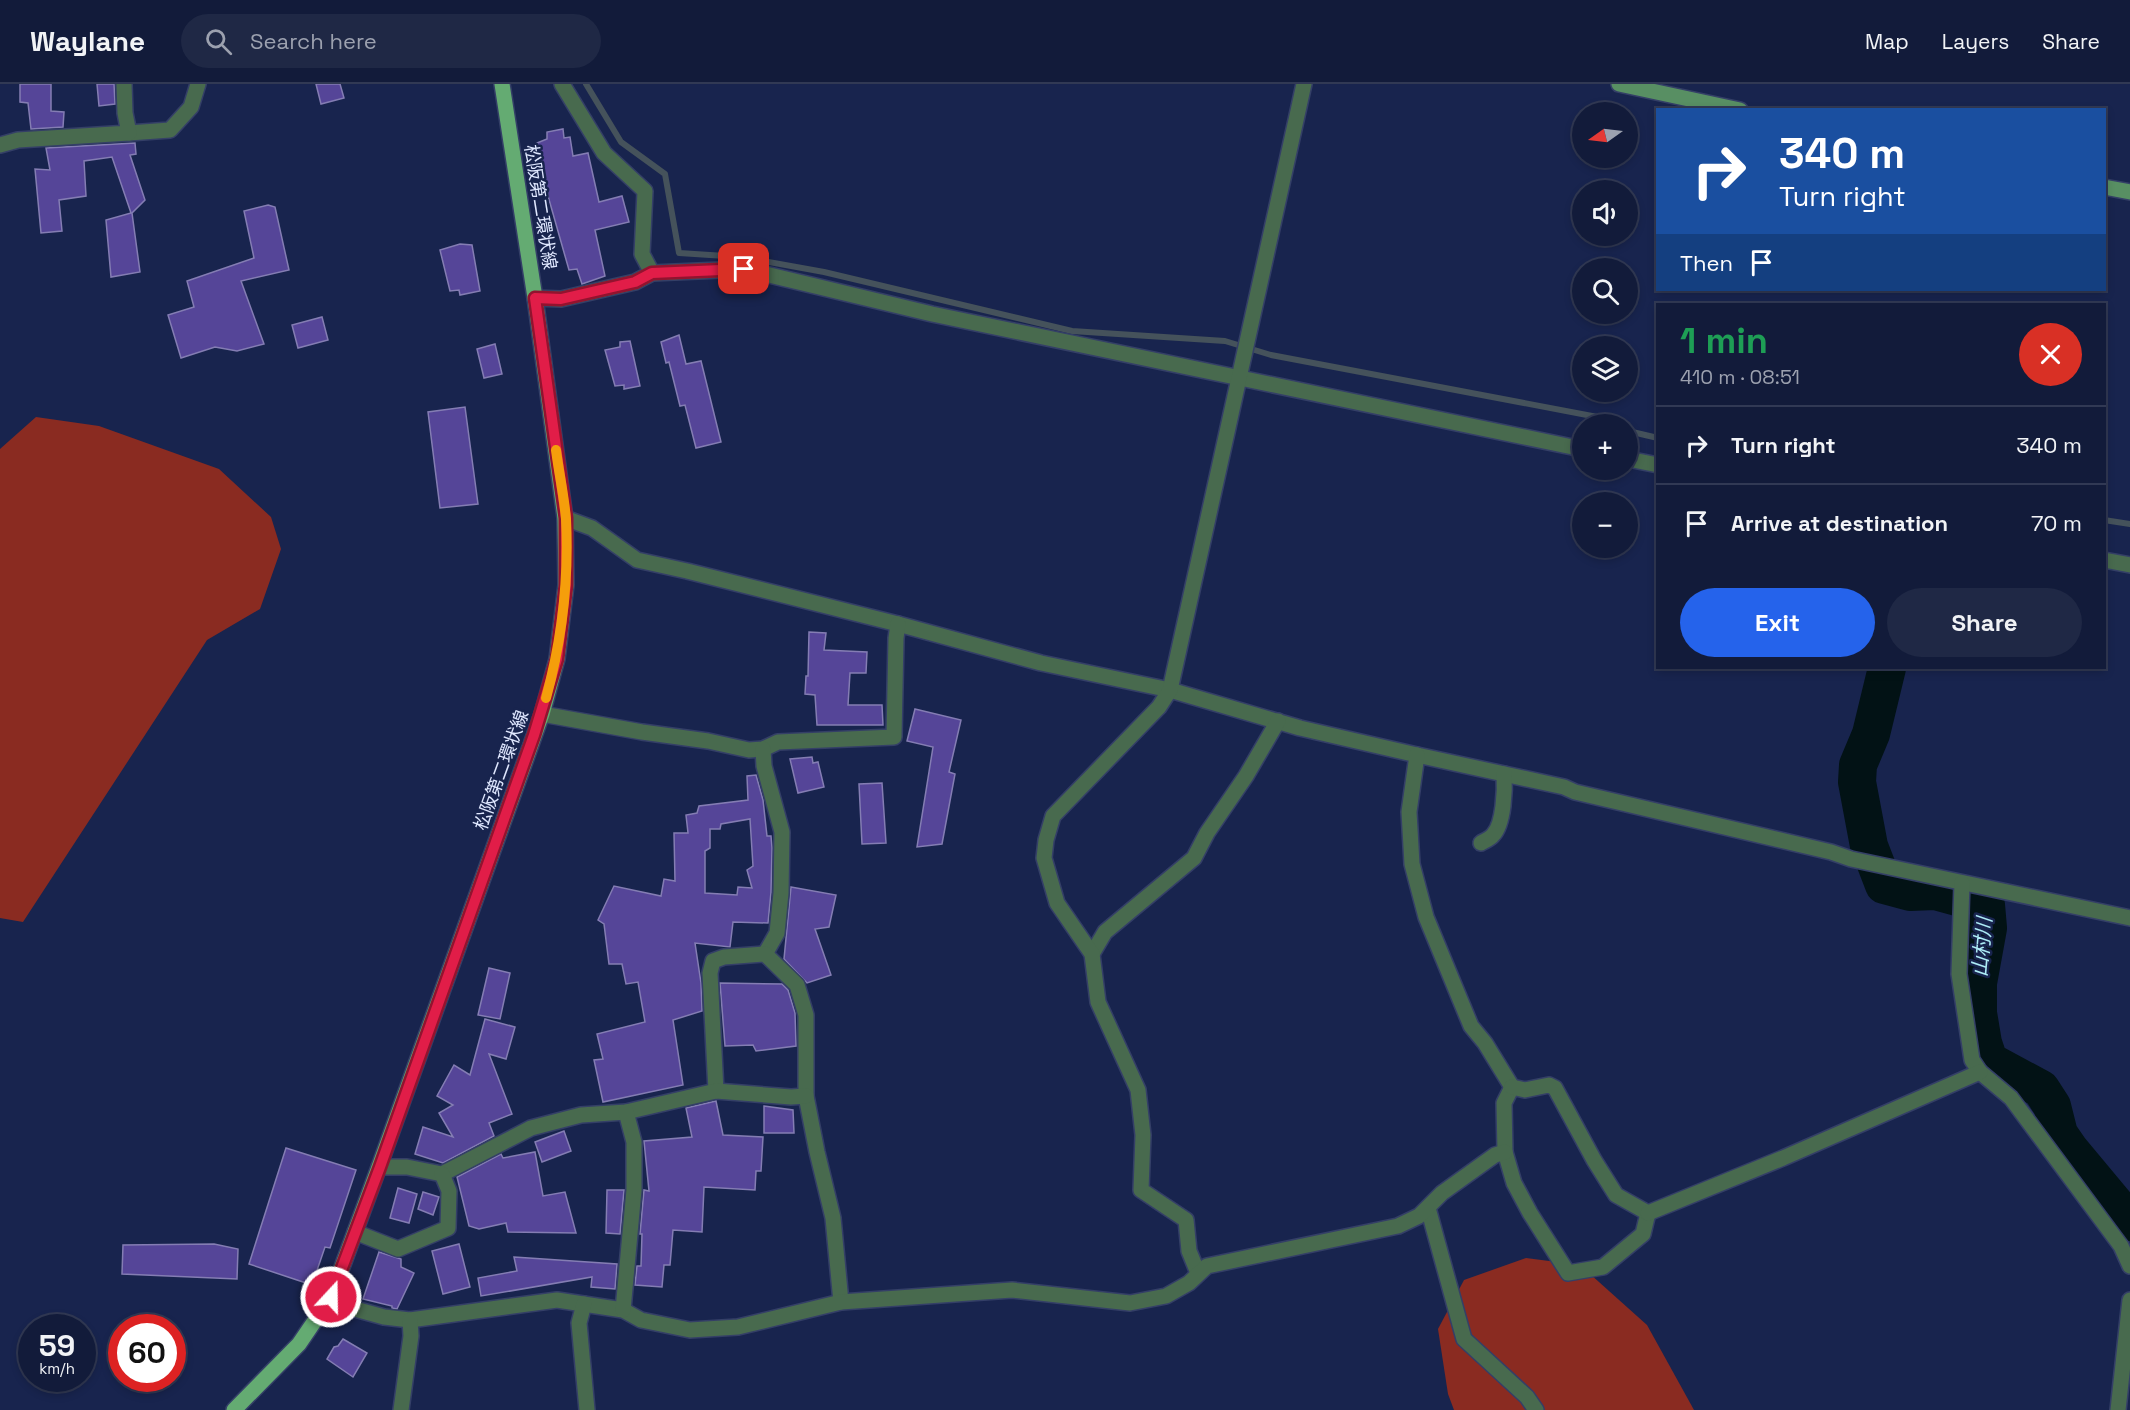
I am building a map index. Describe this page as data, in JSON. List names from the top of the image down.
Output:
{
  "streets": {
    "main road": ["松阪第二環状線"]
  },
  "water": ["山村川"],
  "north": "left",
  "page": {
    "header": "Waylane",
    "search": "Search here",
    "nav": ["Map", "Layers", "Share"],
    "map_buttons": ["+", "−"],
    "turn": ["340 m", "Turn right"],
    "then": "Then",
    "heading": ["1 min", "410 m · 08:51"],
    "list": [
      {
        "name": "Turn right",
        "value": "340 m"
      },
      {
        "name": "Arrive at destination",
        "value": "70 m"
      }
    ],
    "buttons": ["Exit", "Share"],
    "speed": "59 km/h",
    "limit": "60"
  }
}
